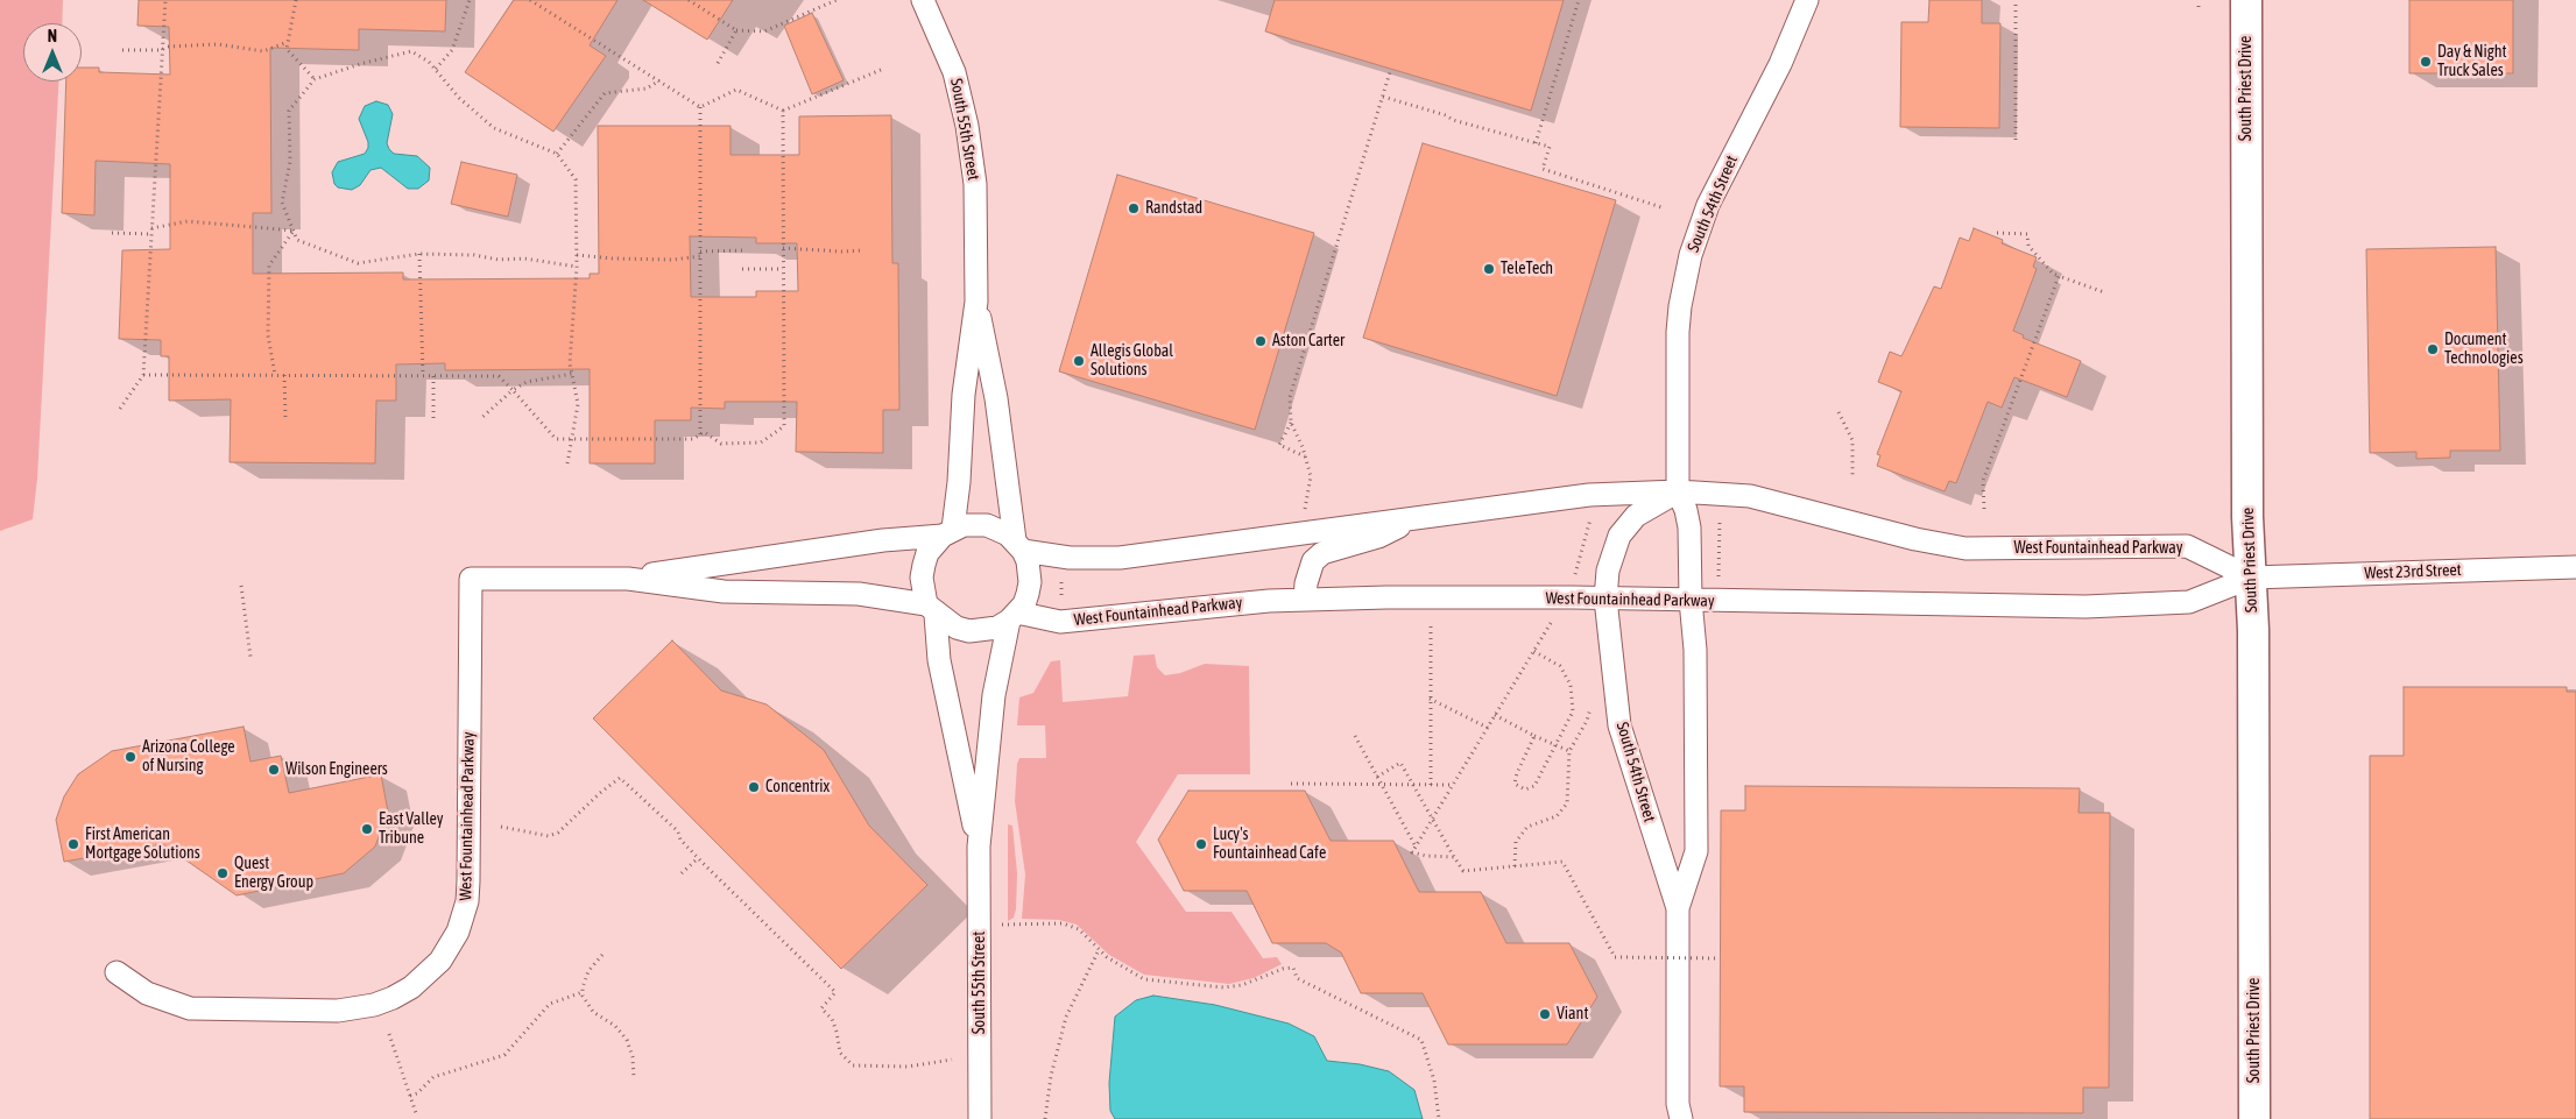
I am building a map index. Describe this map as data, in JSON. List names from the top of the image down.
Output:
{
  "streets": {
    "main road": ["South Priest Drive"],
    "street": [
      "South 55th Street",
      "South 54th Street",
      "West Fountainhead Parkway",
      "West 23rd Street"
    ]
  },
  "crossings": [
    ["South Priest Drive", "West Fountainhead Parkway"],
    ["South Priest Drive", "West 23rd Street"],
    ["South 55th Street", "West Fountainhead Parkway"],
    ["South 54th Street", "West Fountainhead Parkway"],
    ["West Fountainhead Parkway", "West 23rd Street"]
  ],
  "places": [
    "Day & Night Truck Sales",
    "Randstad",
    "TeleTech",
    "Aston Carter",
    "Document Technologies",
    "Allegis Global Solutions",
    "Arizona College of Nursing",
    "Wilson Engineers",
    "Concentrix",
    "East Valley Tribune",
    "First American Mortgage Solutions",
    "Lucy's Fountainhead Cafe",
    "Quest Energy Group",
    "Viant"
  ],
  "north": "top"
}
